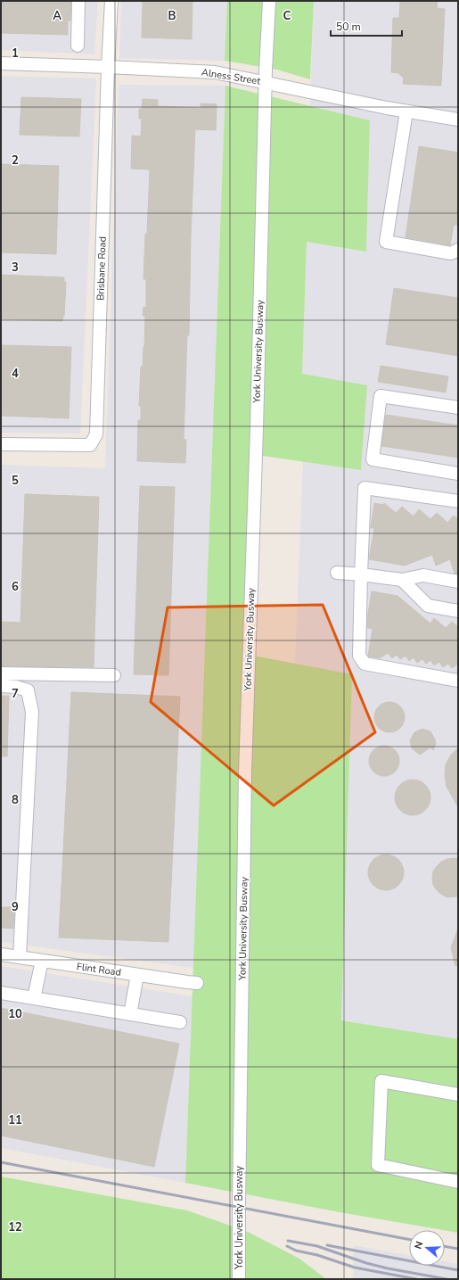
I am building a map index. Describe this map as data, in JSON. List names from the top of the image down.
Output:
{
  "streets": {
    "street": [
      "Alness Street",
      "Brisbane Road",
      "York University Busway",
      "Flint Road"
    ]
  },
  "crossings": [
    ["Alness Street", "Brisbane Road"],
    ["Alness Street", "York University Busway"]
  ],
  "scale_bar": "50 m",
  "north": "left",
  "grid": {
    "columns": ["A", "B", "C"],
    "rows": [
      "1",
      "2",
      "3",
      "4",
      "5",
      "6",
      "7",
      "8",
      "9",
      "10",
      "11",
      "12"
    ]
  }
}
